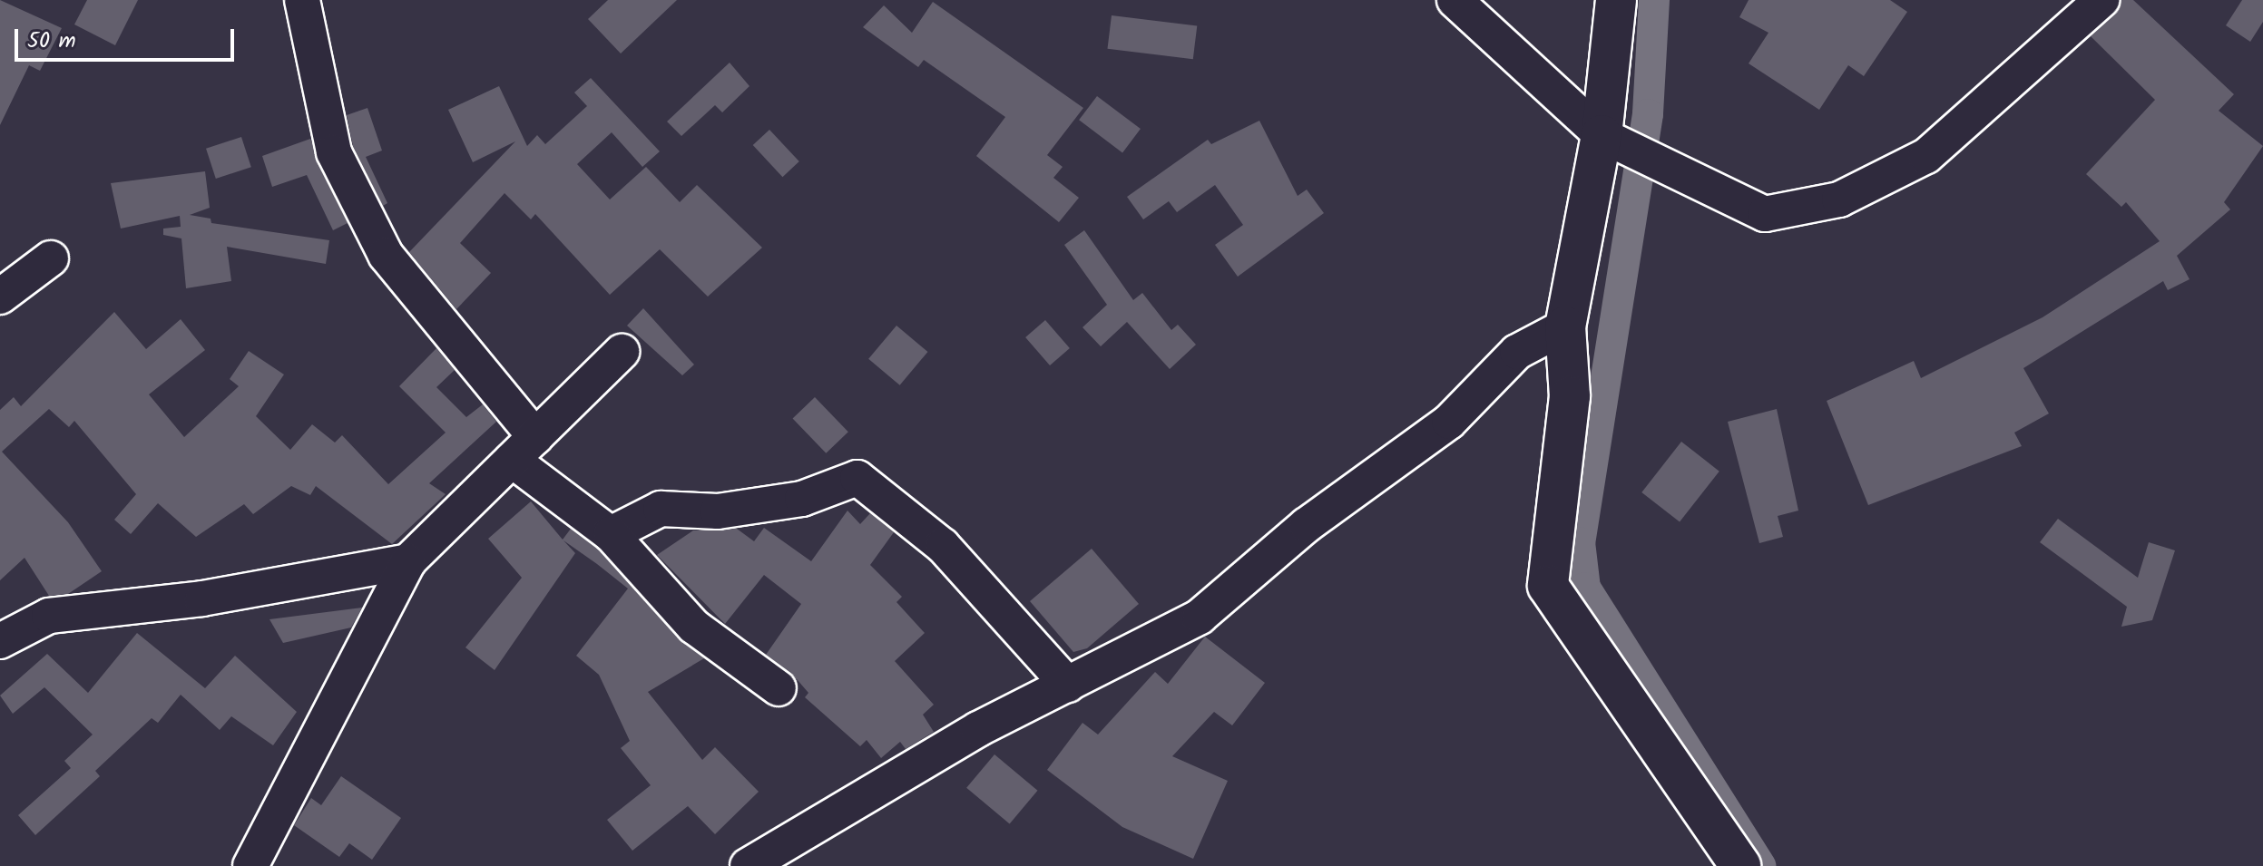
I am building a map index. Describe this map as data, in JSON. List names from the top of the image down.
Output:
{
  "scale_bar": "50 m"
}
